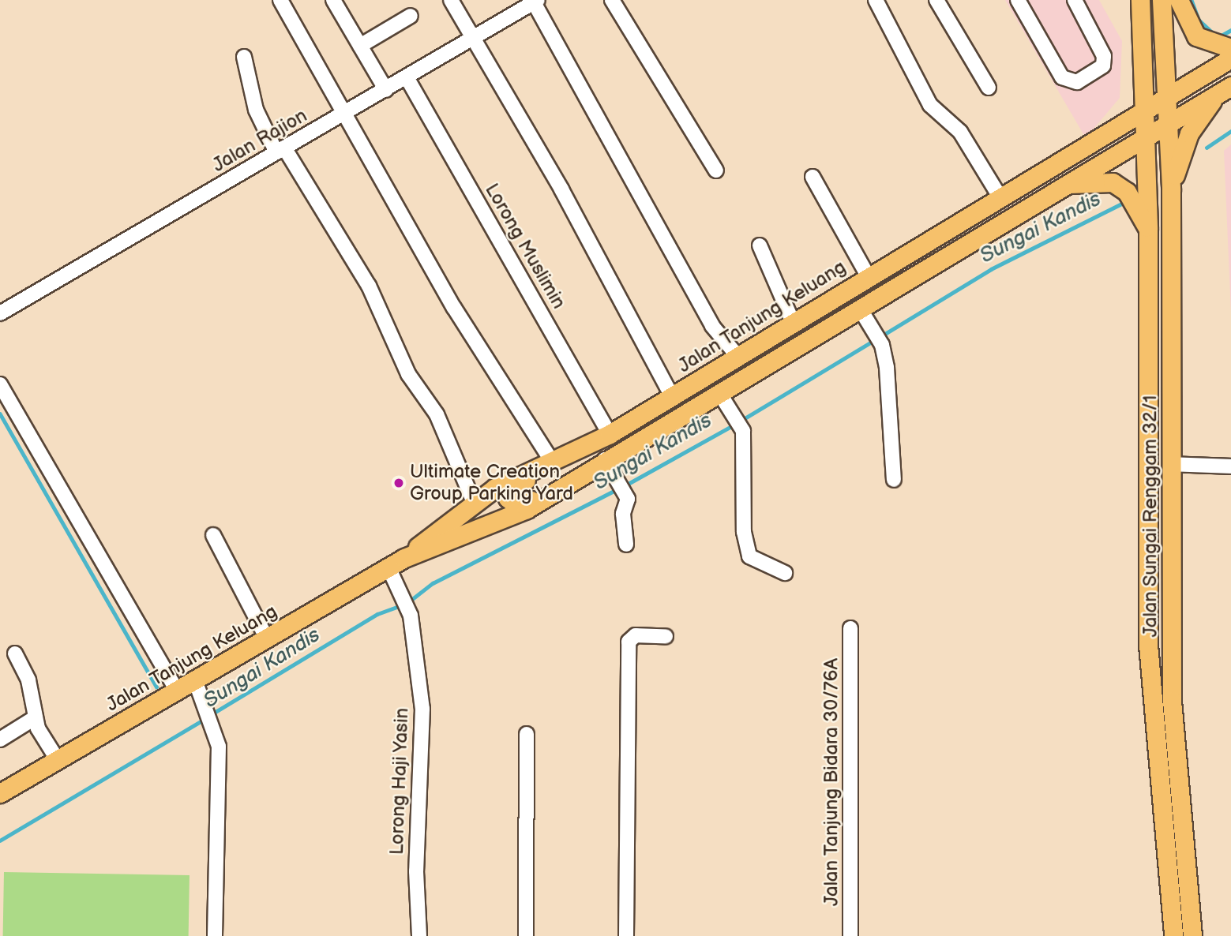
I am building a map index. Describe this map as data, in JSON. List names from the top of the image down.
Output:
{
  "streets": {
    "main road": ["Jalan Tanjung Keluang", "Jalan Sungai Renggam 32/1"],
    "street": [
      "Jalan Rajion",
      "Lorong Muslimin",
      "Lorong Haji Yasin",
      "Jalan Tanjung Bidara 30/76A"
    ]
  },
  "crossings": [
    ["Jalan Rajion", "Lorong Muslimin"],
    ["Lorong Muslimin", "Jalan Tanjung Keluang"],
    ["Jalan Tanjung Keluang", "Jalan Sungai Renggam 32/1"],
    ["Jalan Tanjung Keluang", "Lorong Haji Yasin"]
  ],
  "water": ["Sungai Kandis"],
  "places": ["Ultimate Creation Group Parking Yard"]
}
